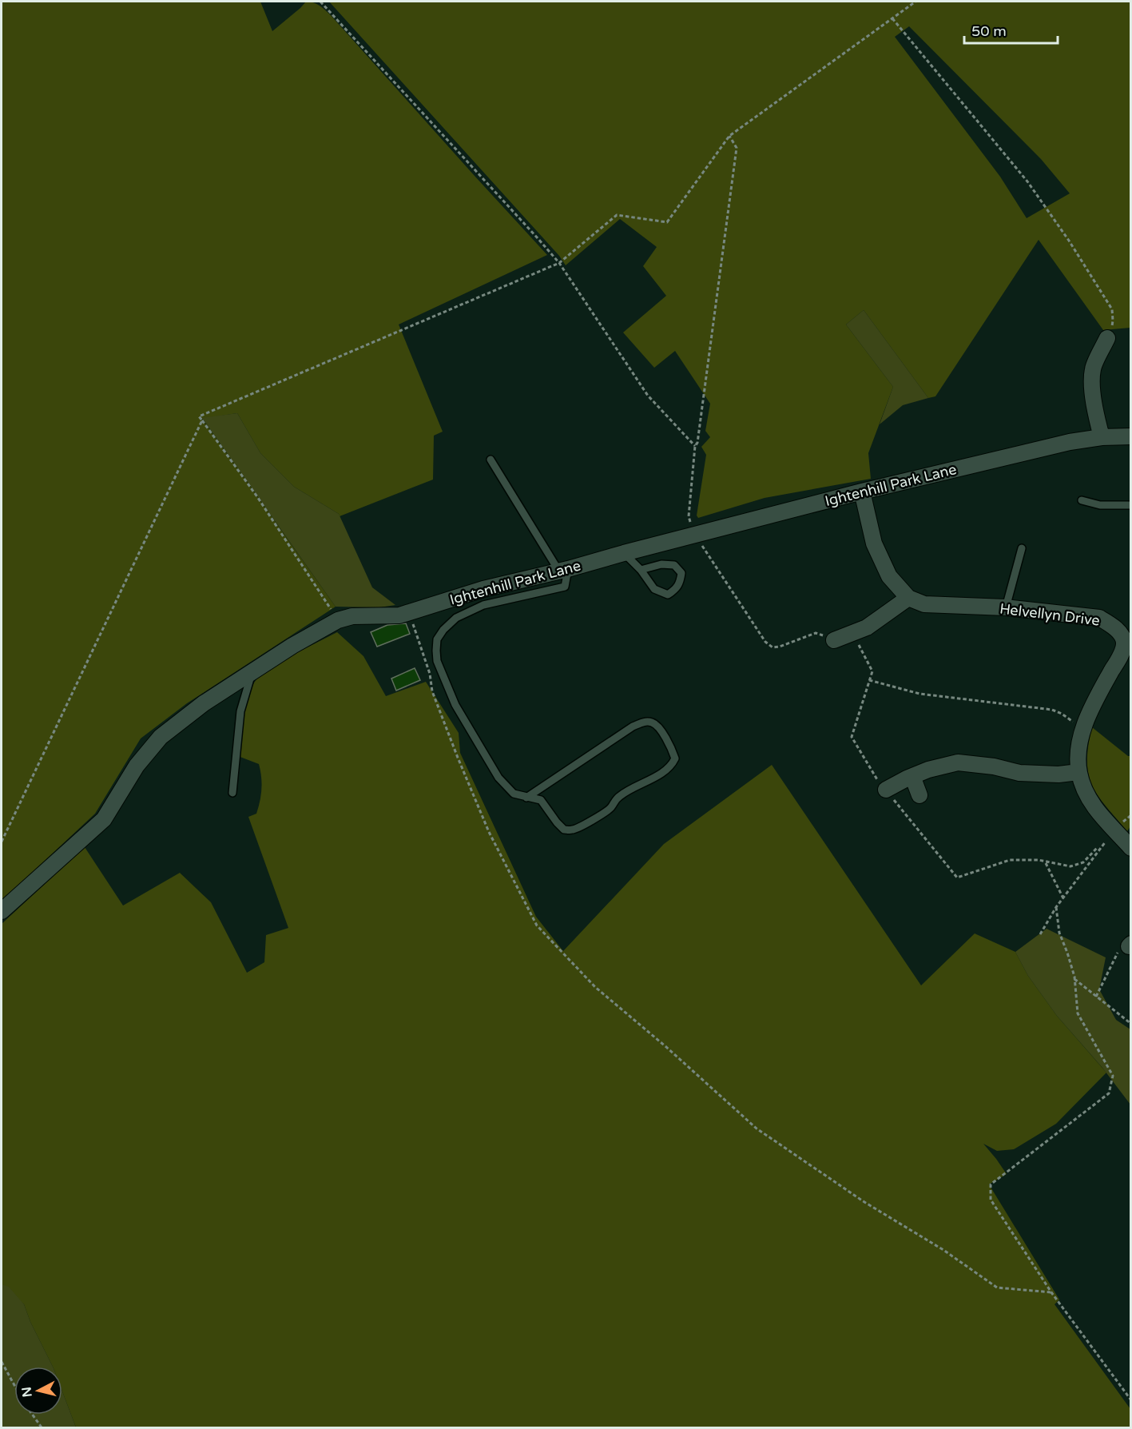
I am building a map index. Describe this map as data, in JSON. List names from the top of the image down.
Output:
{
  "streets": {
    "street": ["Ightenhill Park Lane", "Helvellyn Drive"]
  },
  "scale_bar": "50 m",
  "north": "left"
}
